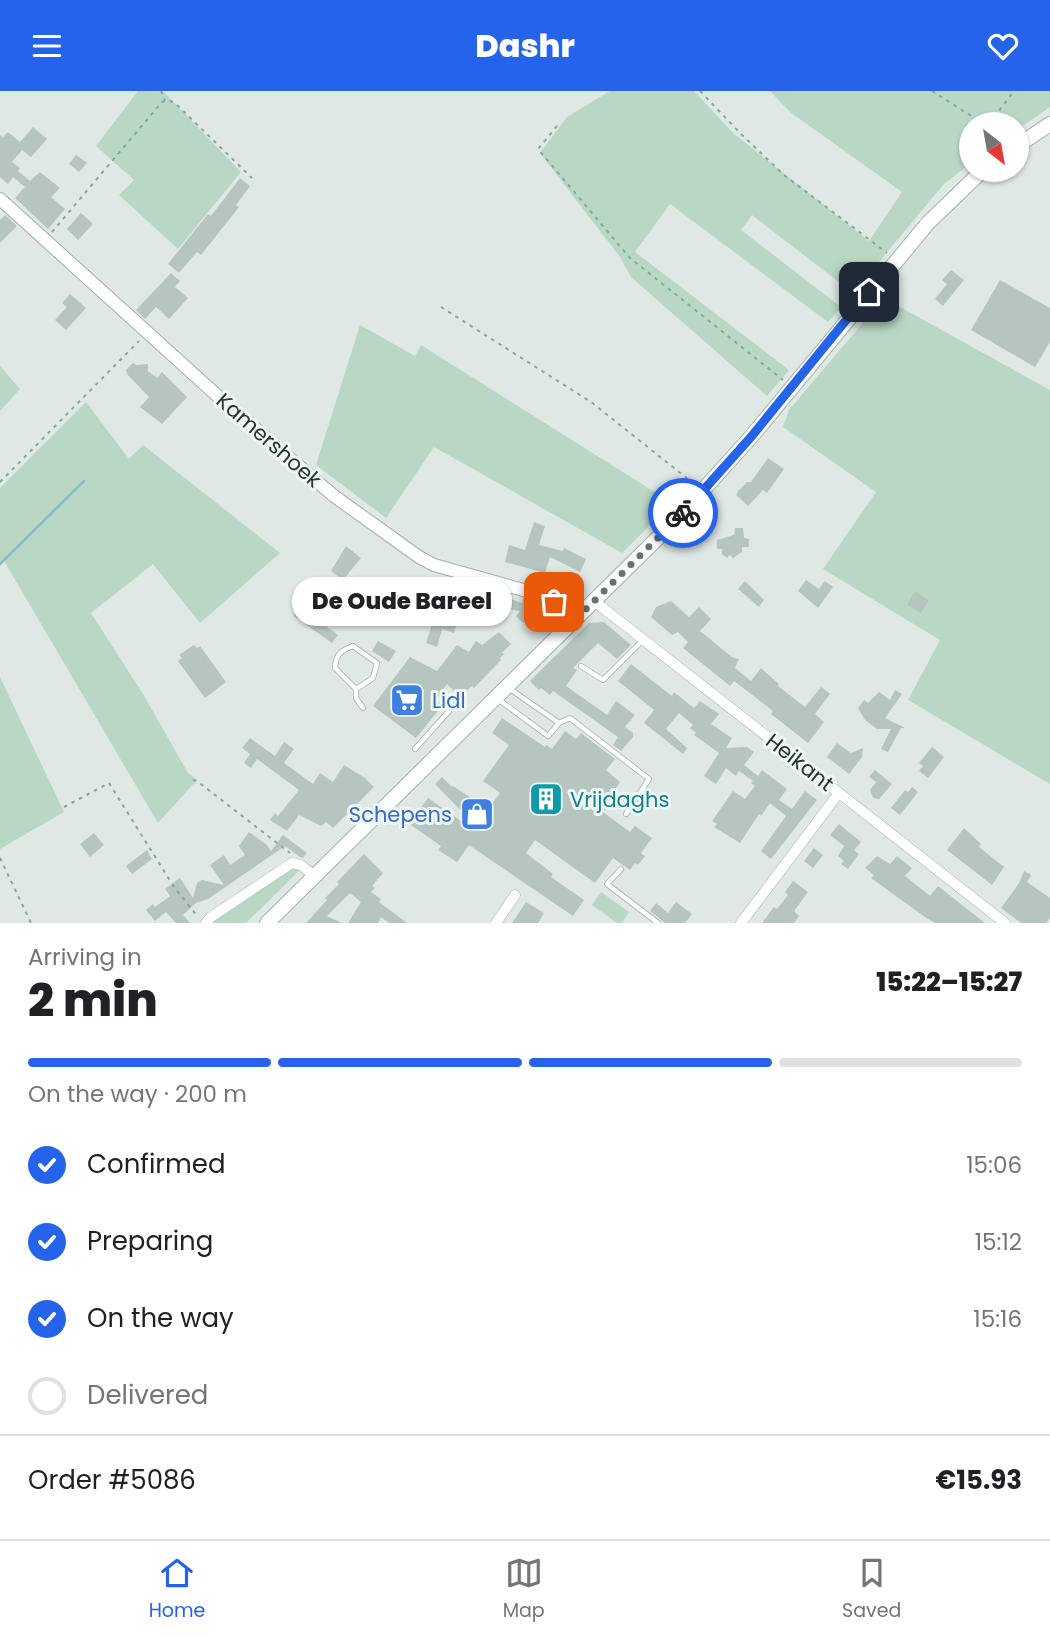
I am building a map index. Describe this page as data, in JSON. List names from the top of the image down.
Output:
{
  "streets": {
    "street": ["Kamershoek", "Heikant"]
  },
  "places": {
    "other": ["De Oude Bareel"],
    "supermarket": ["Lidl"],
    "building": ["Vrijdaghs"],
    "shop": ["Schepens"]
  },
  "north": "bottom right",
  "page": {
    "header": "Dashr",
    "bubble": "De Oude Bareel",
    "heading": ["2 min", "Arriving in", "15:22–15:27"],
    "panel": ["Order #5086", "€15.93"],
    "bar": "On the way · 200 m",
    "list": [
      ["Confirmed", "15:06"],
      ["Preparing", "15:12"],
      ["On the way", "15:16"],
      "Delivered"
    ],
    "tabs": ["Home", "Map", "Saved"]
  }
}
